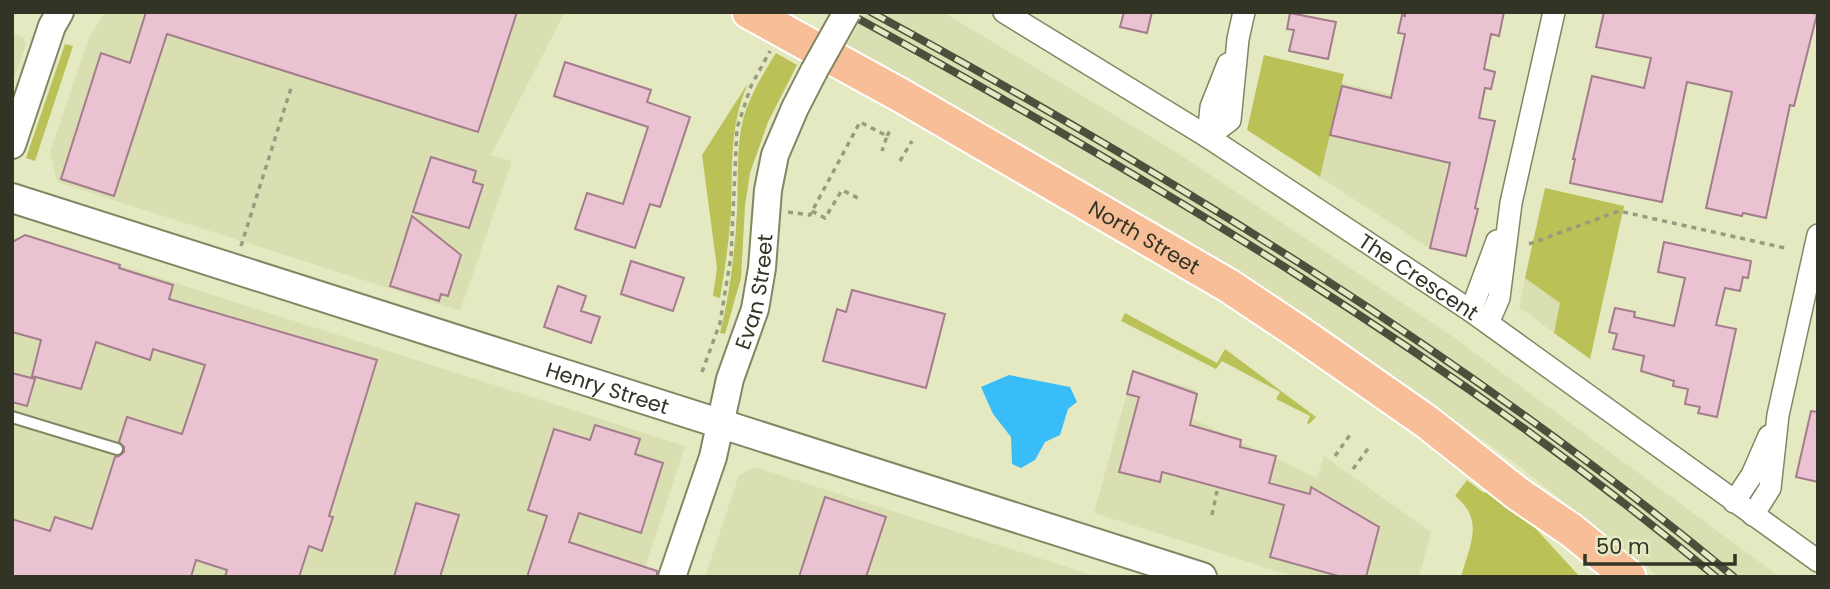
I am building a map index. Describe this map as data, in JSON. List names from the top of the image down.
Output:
{
  "streets": {
    "highway": ["North Street"],
    "main road": ["Henry Street"],
    "street": ["The Crescent", "Evan Street"]
  },
  "crossings": [
    ["Evan Street", "Henry Street"]
  ],
  "scale_bar": "50 m"
}
